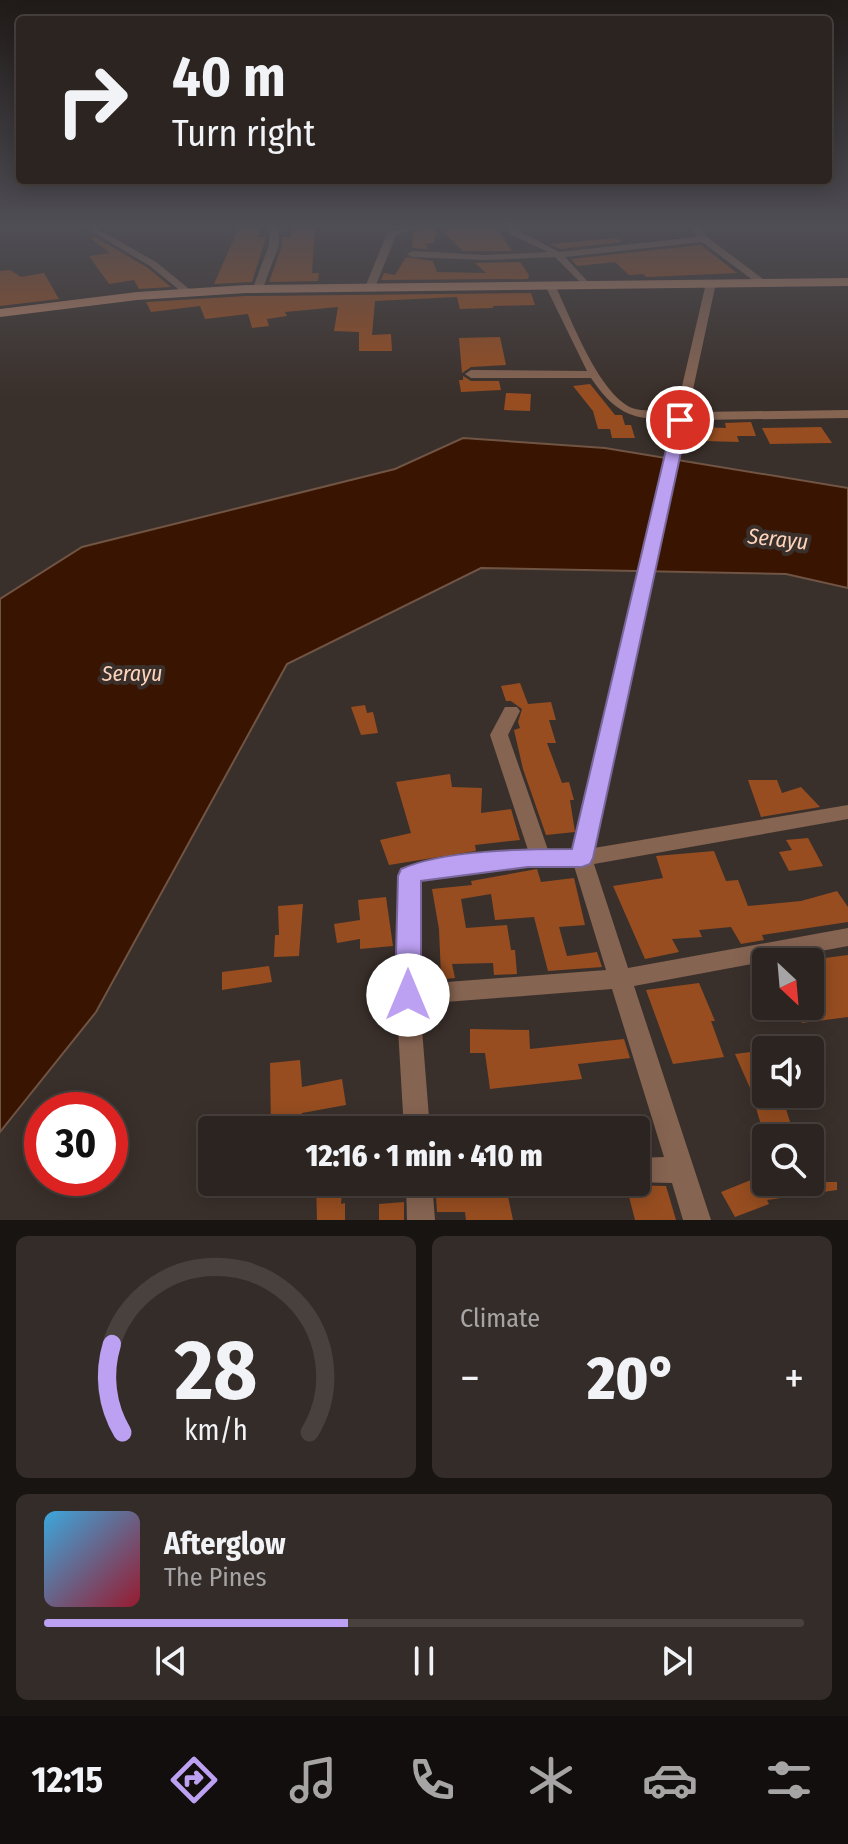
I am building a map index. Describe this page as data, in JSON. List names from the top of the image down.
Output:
{
  "water": ["Serayu"],
  "north": "bottom right",
  "page": {
    "turn": ["40 m", "Turn right"],
    "limit": "30",
    "trip": "12:16 · 1 min · 410 m",
    "tile": "Climate",
    "heat": ["−", "20°", "+"],
    "song": ["Afterglow", "The Pines"],
    "tabs": "12:15",
    "gauge": ["28", "km/h"]
  }
}
